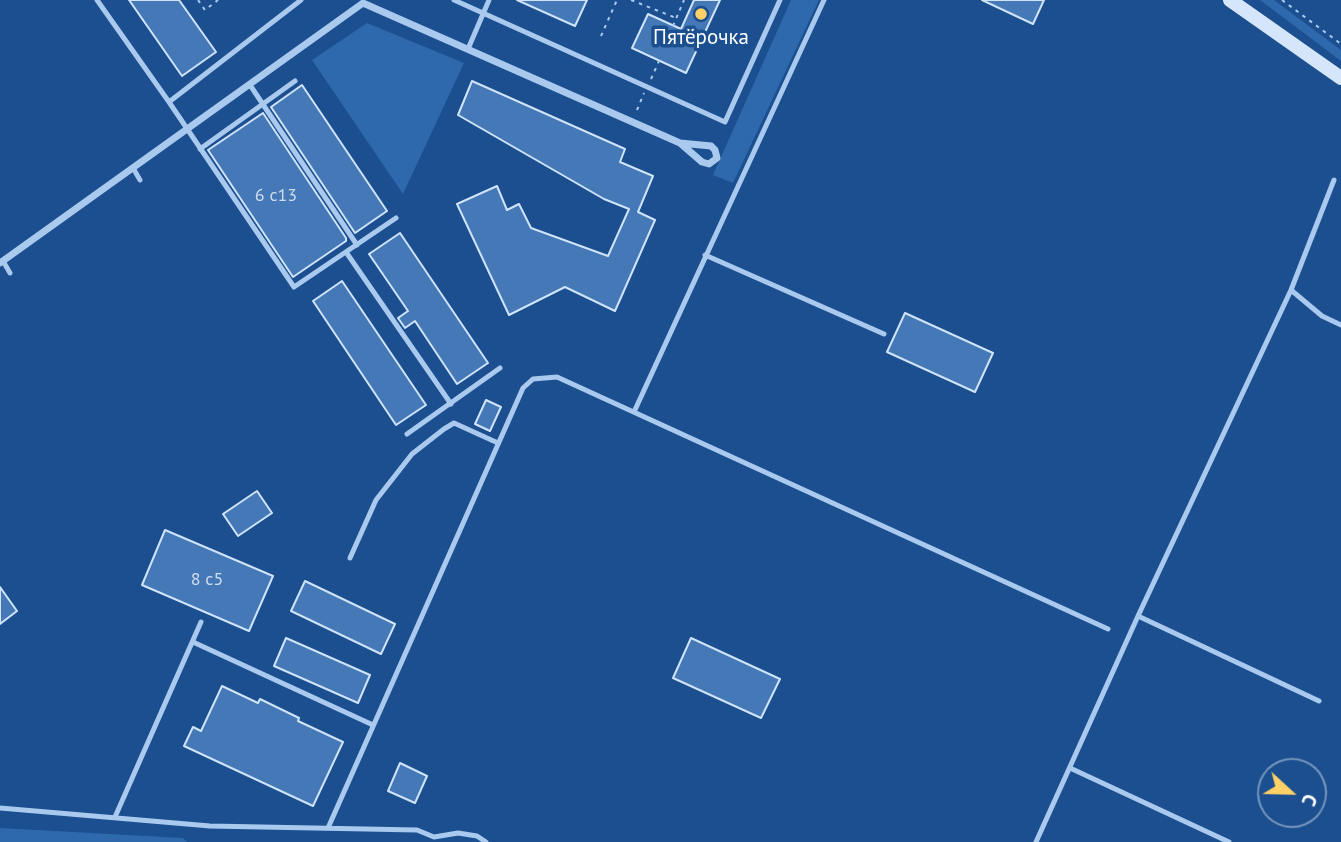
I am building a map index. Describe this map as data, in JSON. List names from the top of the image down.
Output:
{
  "places": ["Пятёрочка"],
  "house_numbers": ["6 с13", "8 с5"],
  "north": "right"
}
